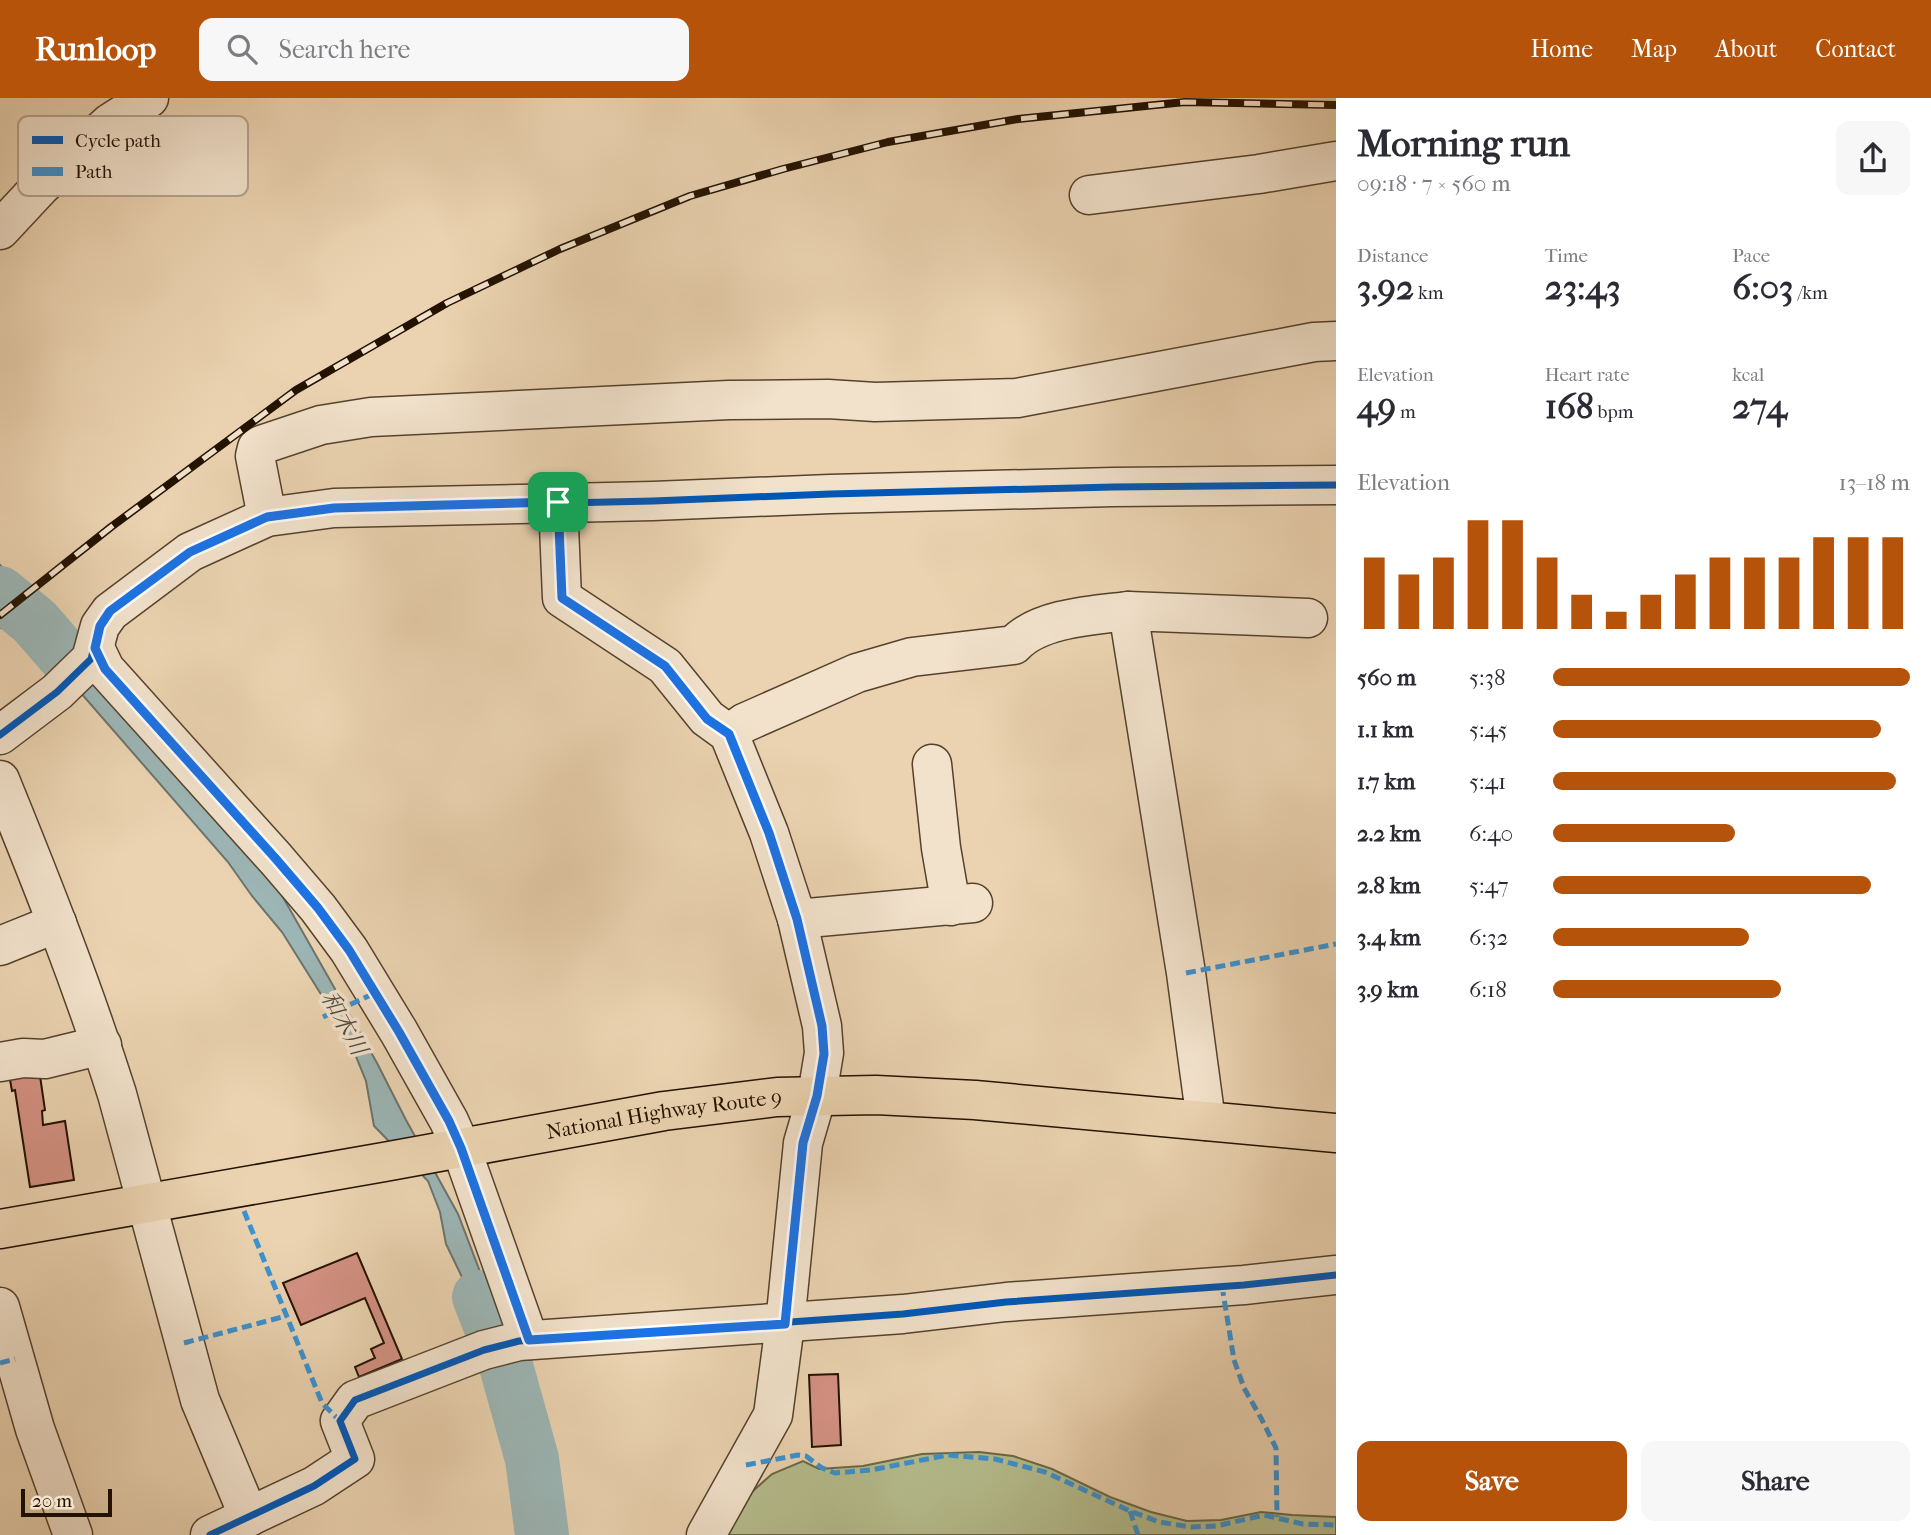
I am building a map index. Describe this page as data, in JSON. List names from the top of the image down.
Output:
{
  "streets": {
    "highway": ["National Highway Route 9"]
  },
  "water": ["和木川"],
  "legend": ["Cycle path", "Path"],
  "scale_bar": "20 m",
  "page": {
    "header": "Runloop",
    "search": "Search here",
    "nav": [
      "Home",
      "Map",
      "About",
      "Contact"
    ],
    "heading": ["Morning run", "09:18 · 7 × 560 m"],
    "stats": [
      ["Distance", "3.92 km"],
      ["Time", "23:43"],
      ["Pace", "6:03 /km"],
      ["Elevation", "49 m"],
      ["Heart rate", "168 bpm"],
      ["kcal", "274"]
    ],
    "chart": ["Elevation", "13–18 m"],
    "list": [
      {
        "name": "560 m",
        "note": "5:38"
      },
      {
        "name": "1.1 km",
        "note": "5:45"
      },
      {
        "name": "1.7 km",
        "note": "5:41"
      },
      {
        "name": "2.2 km",
        "note": "6:40"
      },
      {
        "name": "2.8 km",
        "note": "5:47"
      },
      {
        "name": "3.4 km",
        "note": "6:32"
      },
      {
        "name": "3.9 km",
        "note": "6:18"
      }
    ],
    "buttons": ["Save", "Share"],
    "scale": "20 m"
  }
}
